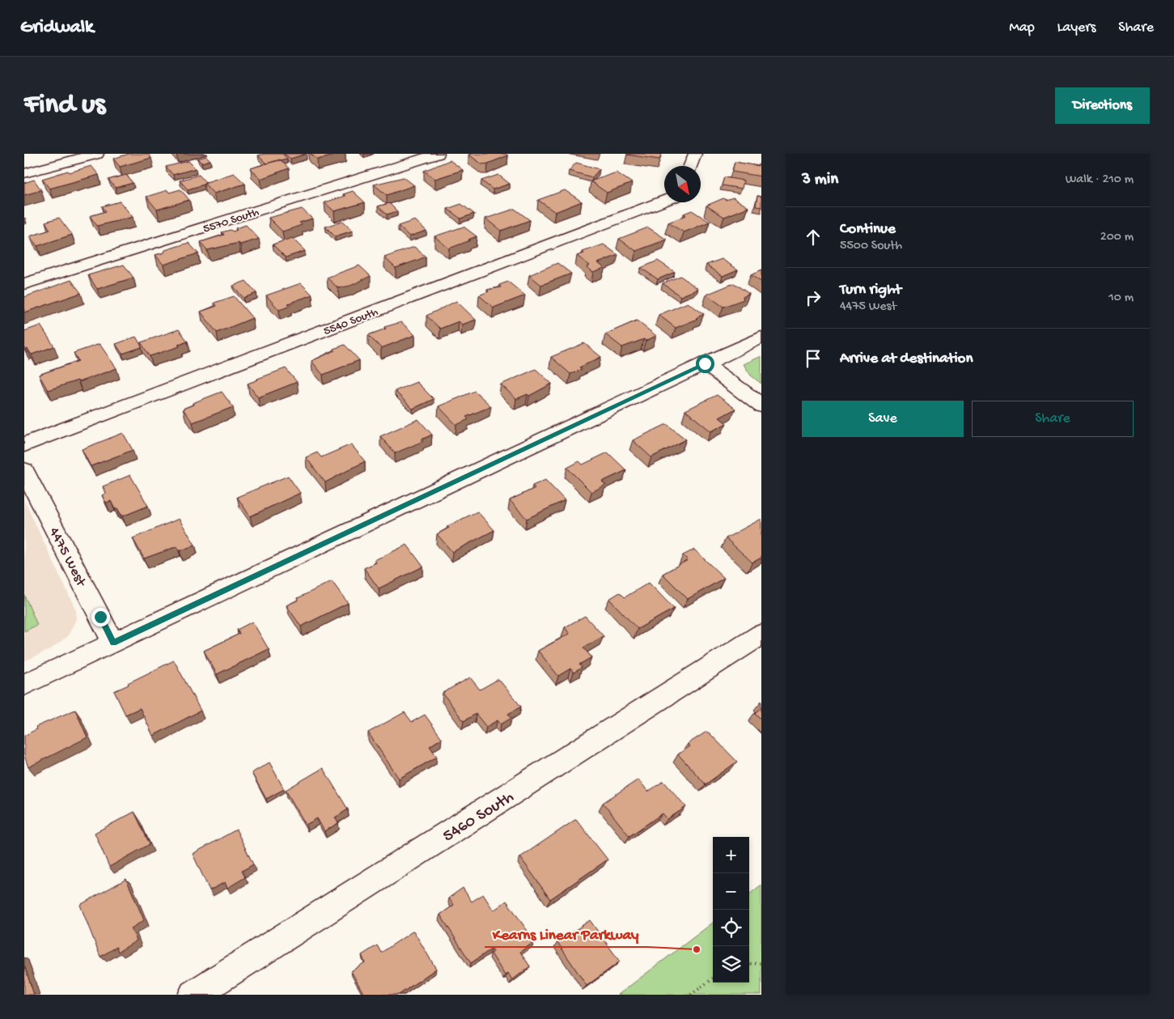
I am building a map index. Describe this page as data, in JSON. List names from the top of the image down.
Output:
{
  "streets": {
    "street": [
      "5570 South",
      "5540 South",
      "4475 West",
      "5460 South"
    ]
  },
  "places": ["Kearns Linear Parkway"],
  "north": "bottom right",
  "page": {
    "header": "Gridwalk",
    "nav": ["Map", "Layers", "Share"],
    "buttons": [
      "Directions",
      ["Save", "Share"]
    ],
    "title": "Find us",
    "heading": ["3 min", "Walk · 210 m"],
    "list": [
      ["Continue", "5500 South", "200 m"],
      ["Turn right", "4475 West", "10 m"],
      "Arrive at destination"
    ],
    "map_buttons": ["+", "−"]
  }
}
